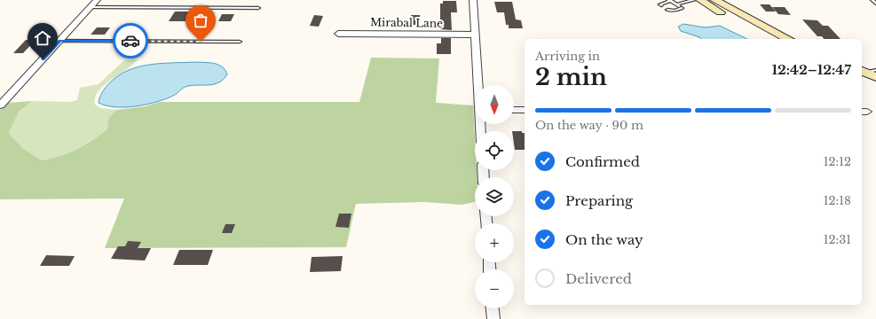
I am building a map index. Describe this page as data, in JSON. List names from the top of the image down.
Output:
{
  "streets": {
    "street": ["Mirabal Lane"]
  },
  "north": "bottom",
  "page": {
    "heading": ["2 min", "Arriving in", "12:42–12:47"],
    "map_buttons": ["+", "−"],
    "bar": "On the way · 90 m",
    "list": [
      ["Confirmed", "12:12"],
      ["Preparing", "12:18"],
      ["On the way", "12:31"],
      "Delivered"
    ]
  }
}
